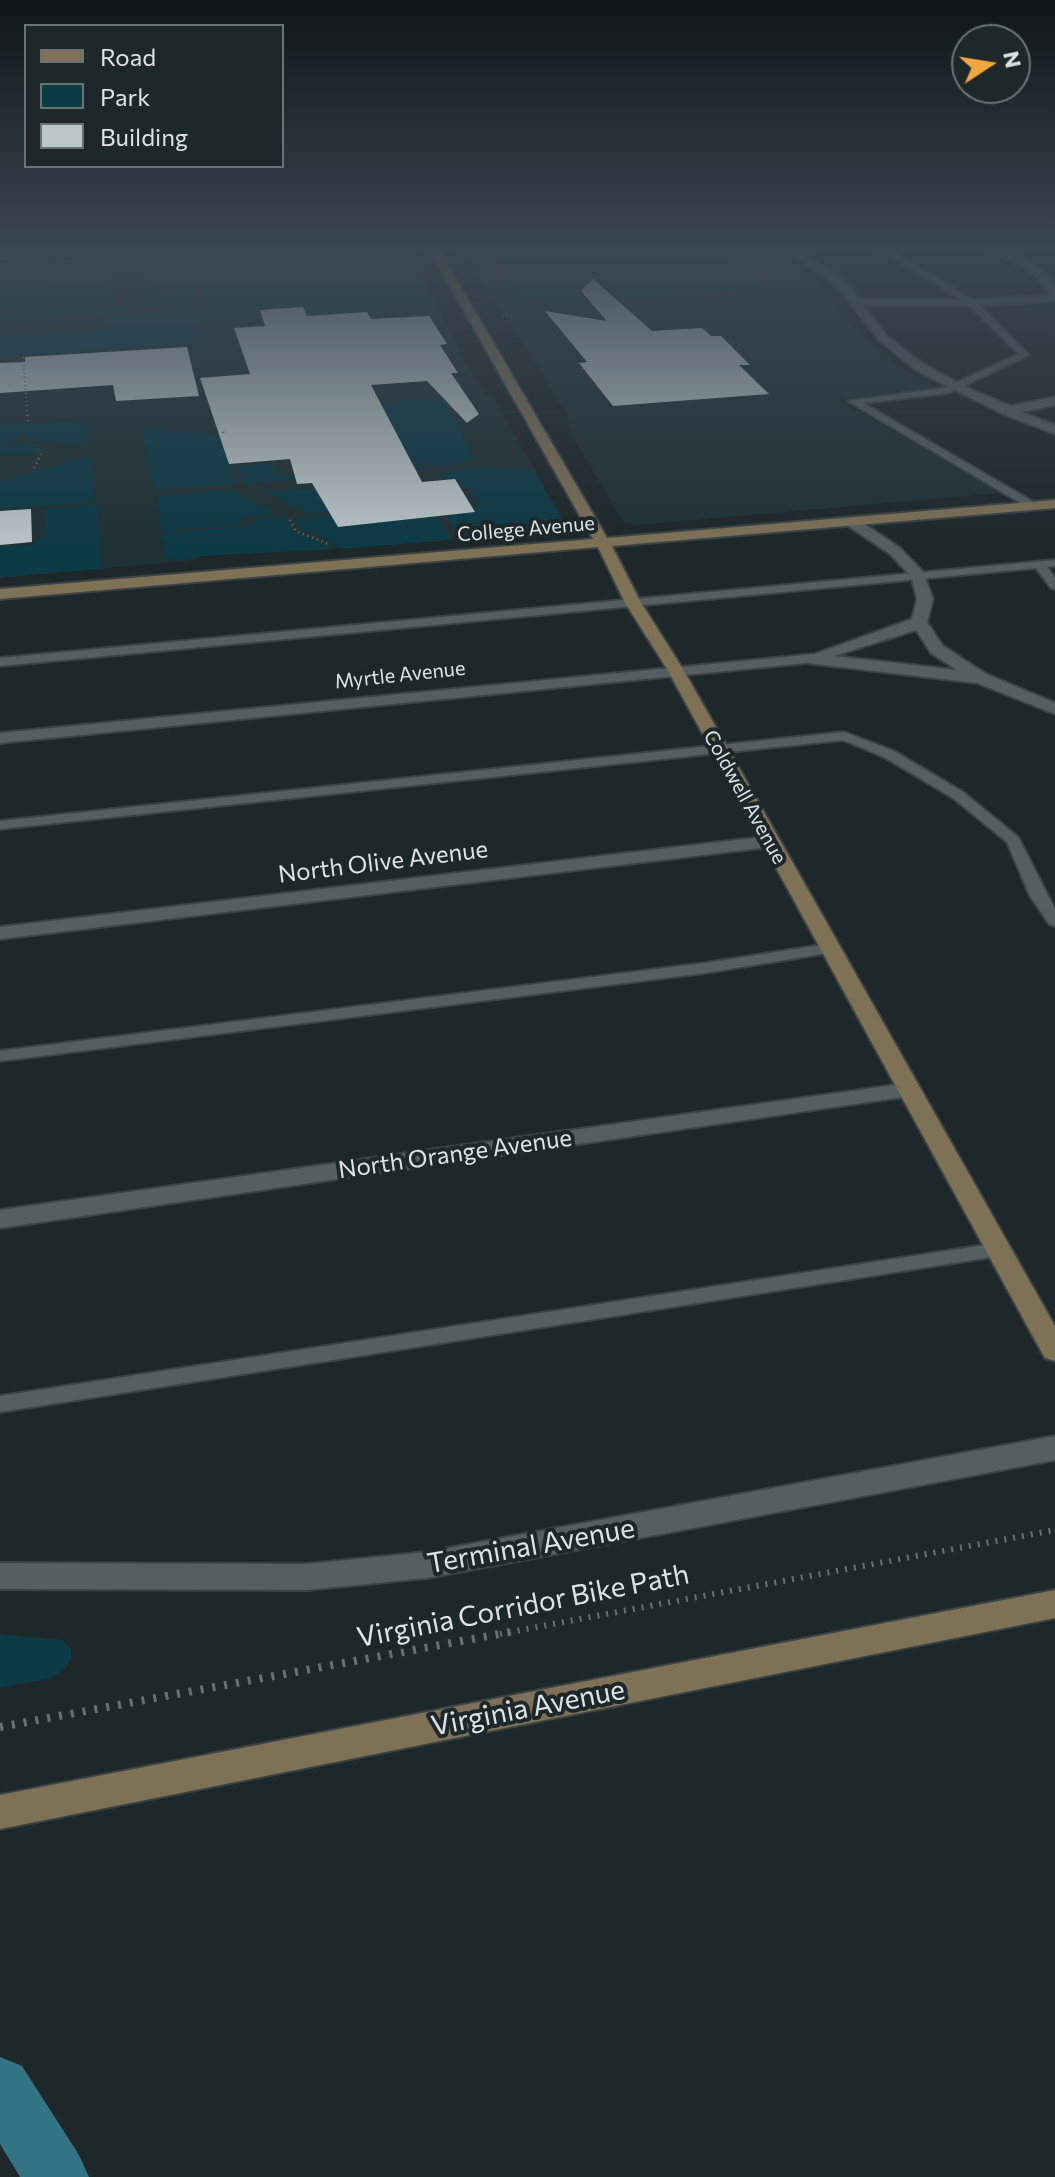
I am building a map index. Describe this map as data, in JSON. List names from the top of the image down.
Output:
{
  "streets": {
    "street": [
      "College Avenue",
      "Myrtle Avenue",
      "Coldwell Avenue",
      "North Olive Avenue",
      "North Orange Avenue",
      "Terminal Avenue",
      "Virginia Avenue"
    ],
    "path": ["Virginia Corridor Bike Path"]
  },
  "crossings": [
    ["College Avenue", "Coldwell Avenue"],
    ["Myrtle Avenue", "Coldwell Avenue"],
    ["Coldwell Avenue", "North Olive Avenue"],
    ["Coldwell Avenue", "North Orange Avenue"]
  ],
  "legend": ["Road", "Park", "Building"],
  "north": "right"
}
